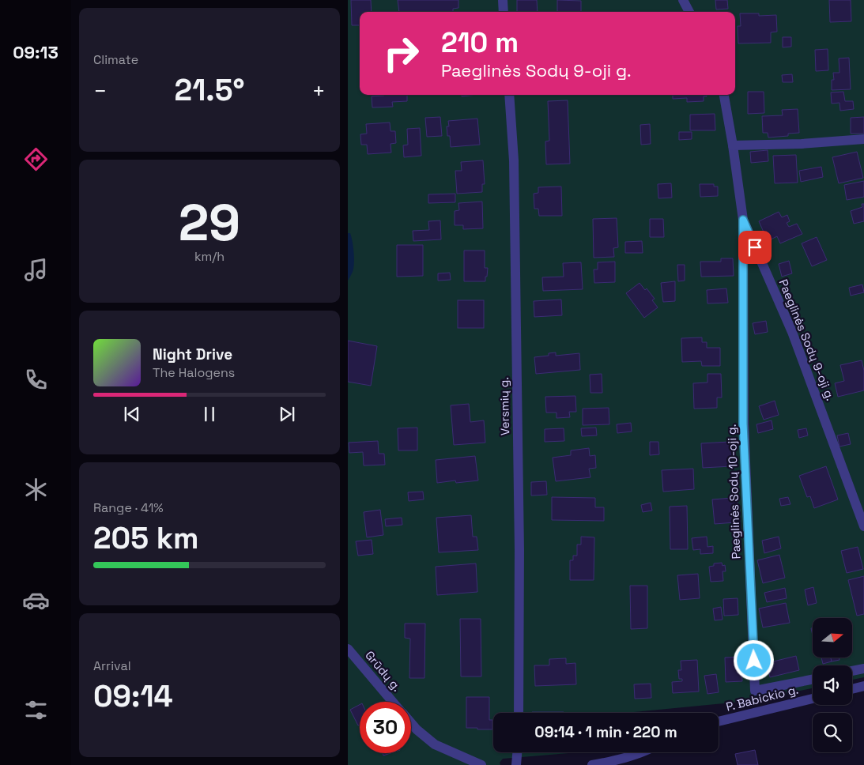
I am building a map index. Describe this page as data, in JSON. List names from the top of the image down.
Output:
{
  "streets": {
    "street": [
      "Paeglinės Sodų 9-oji g.",
      "Versmių g.",
      "Paeglinės Sodų 10-oji g.",
      "Grūdų g.",
      "P. Babickio g."
    ]
  },
  "crossings": [
    ["Paeglinės Sodų 9-oji g.", "Paeglinės Sodų 10-oji g."]
  ],
  "north": "right",
  "page": {
    "tabs": "09:13",
    "tile": [
      "Climate",
      ["29", "km/h"],
      ["Range · 41%", "205 km"],
      ["Arrival", "09:14"]
    ],
    "turn": ["210 m", "Paeglinės Sodų 9-oji g."],
    "heat": ["−", "21.5°", "+"],
    "song": ["Night Drive", "The Halogens"],
    "limit": "30",
    "trip": "09:14 · 1 min · 220 m"
  }
}
